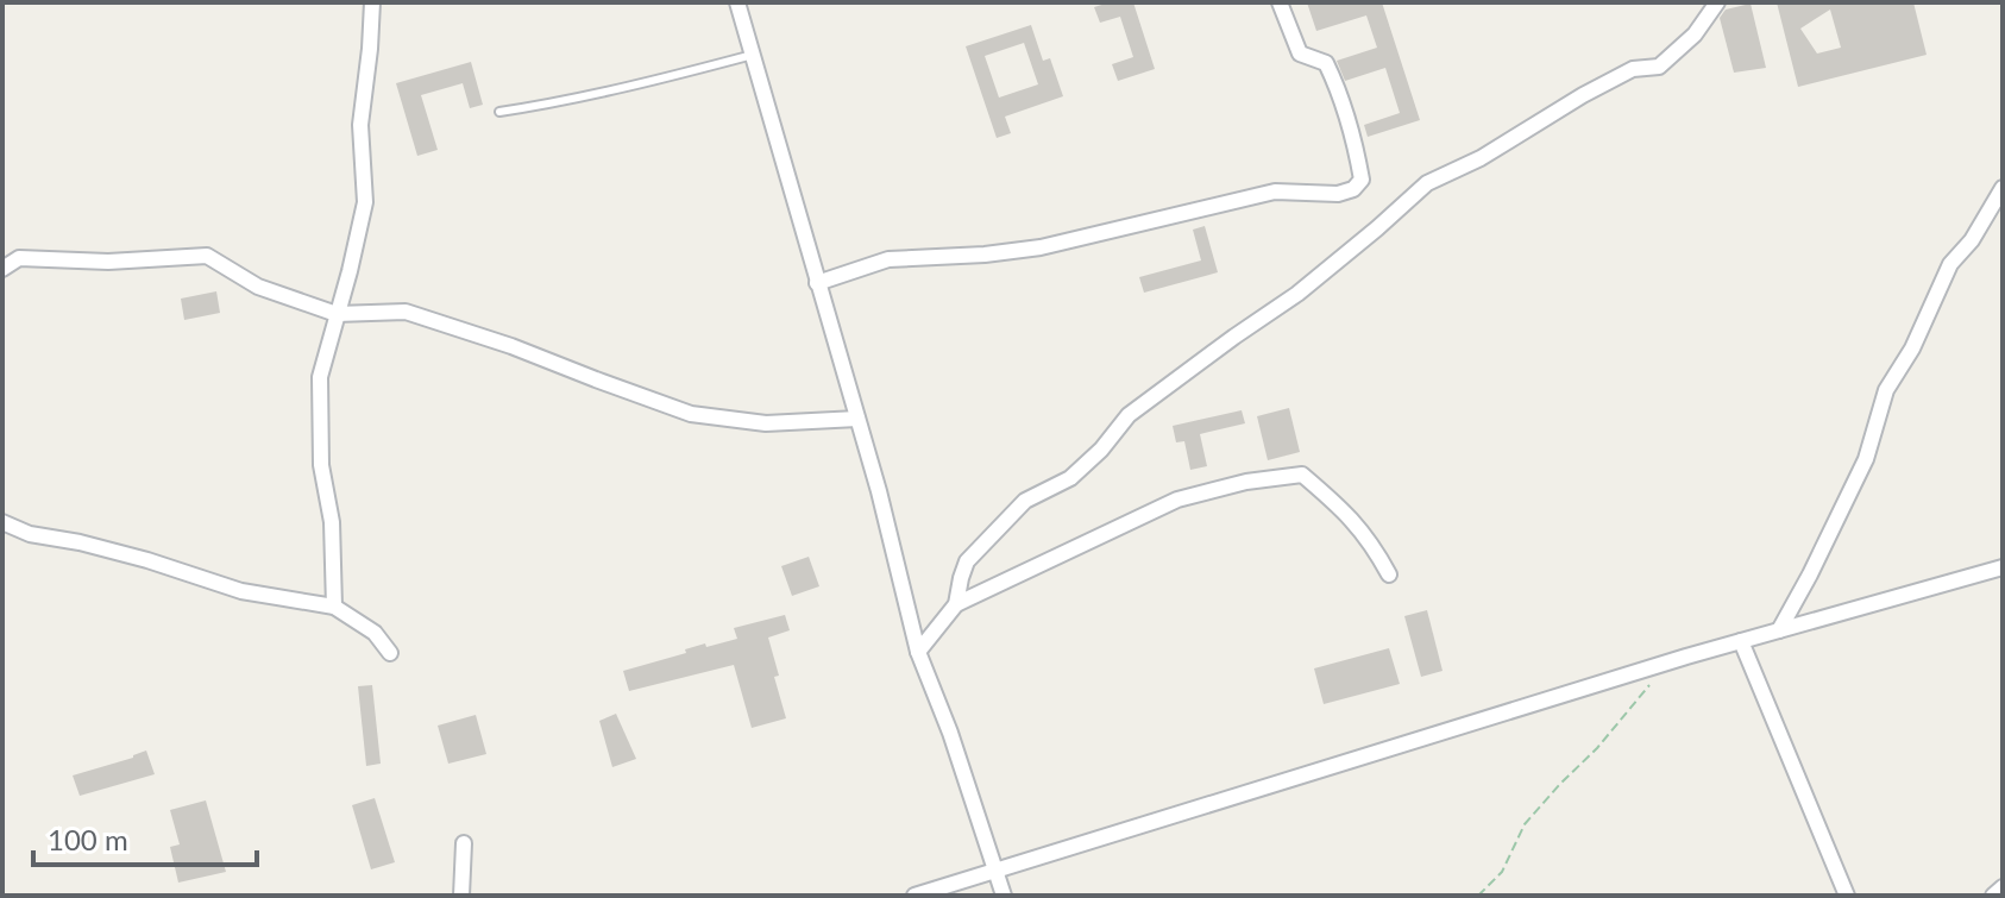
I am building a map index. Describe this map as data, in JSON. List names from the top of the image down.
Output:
{
  "scale_bar": "100 m"
}
